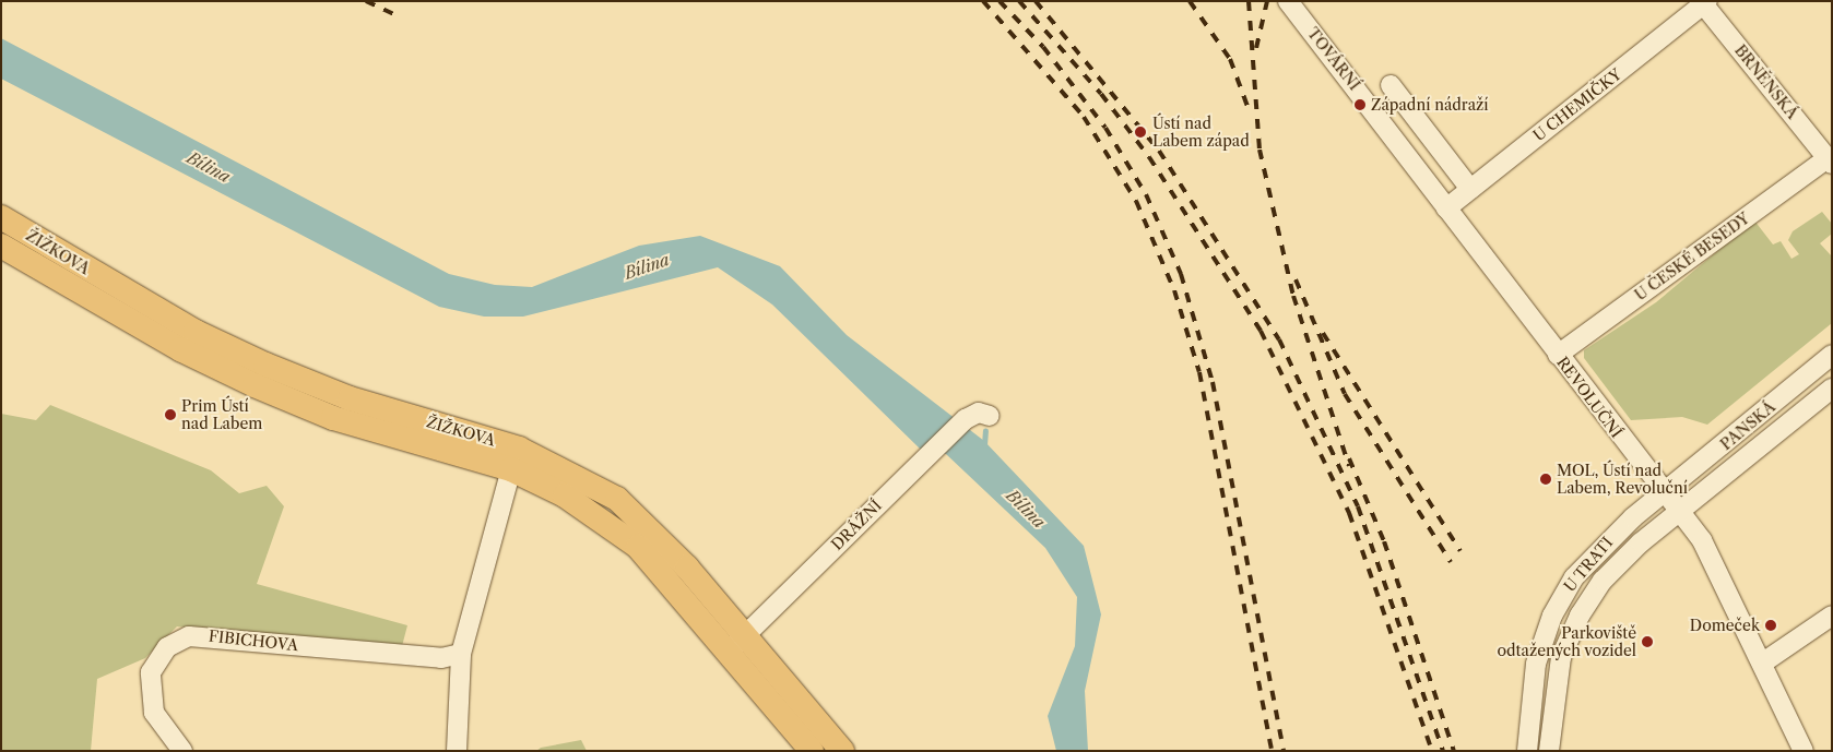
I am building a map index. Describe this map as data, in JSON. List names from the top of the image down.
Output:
{
  "streets": {
    "main road": ["ŽIŽKOVA"],
    "street": [
      "TOVÁRNÍ",
      "BRNĚNSKÁ",
      "U CHEMIČKY",
      "U ČESKÉ BESEDY",
      "REVOLUČNÍ",
      "PANSKÁ",
      "DRÁŽNÍ",
      "U TRATI",
      "FIBICHOVA"
    ]
  },
  "crossings": [
    ["TOVÁRNÍ", "REVOLUČNÍ"],
    ["BRNĚNSKÁ", "U CHEMIČKY"],
    ["BRNĚNSKÁ", "U ČESKÉ BESEDY"],
    ["U CHEMIČKY", "REVOLUČNÍ"],
    ["ŽIŽKOVA", "DRÁŽNÍ"],
    ["U ČESKÉ BESEDY", "REVOLUČNÍ"],
    ["REVOLUČNÍ", "PANSKÁ"],
    ["REVOLUČNÍ", "U TRATI"],
    ["PANSKÁ", "U TRATI"]
  ],
  "water": ["Bílina"],
  "places": [
    "Západní nádraží",
    "Ústí nad Labem západ",
    "Prim Ústí nad Labem",
    "MOL, Ústí nad Labem, Revoluční",
    "Domeček",
    "Parkoviště odtažených vozidel"
  ]
}
